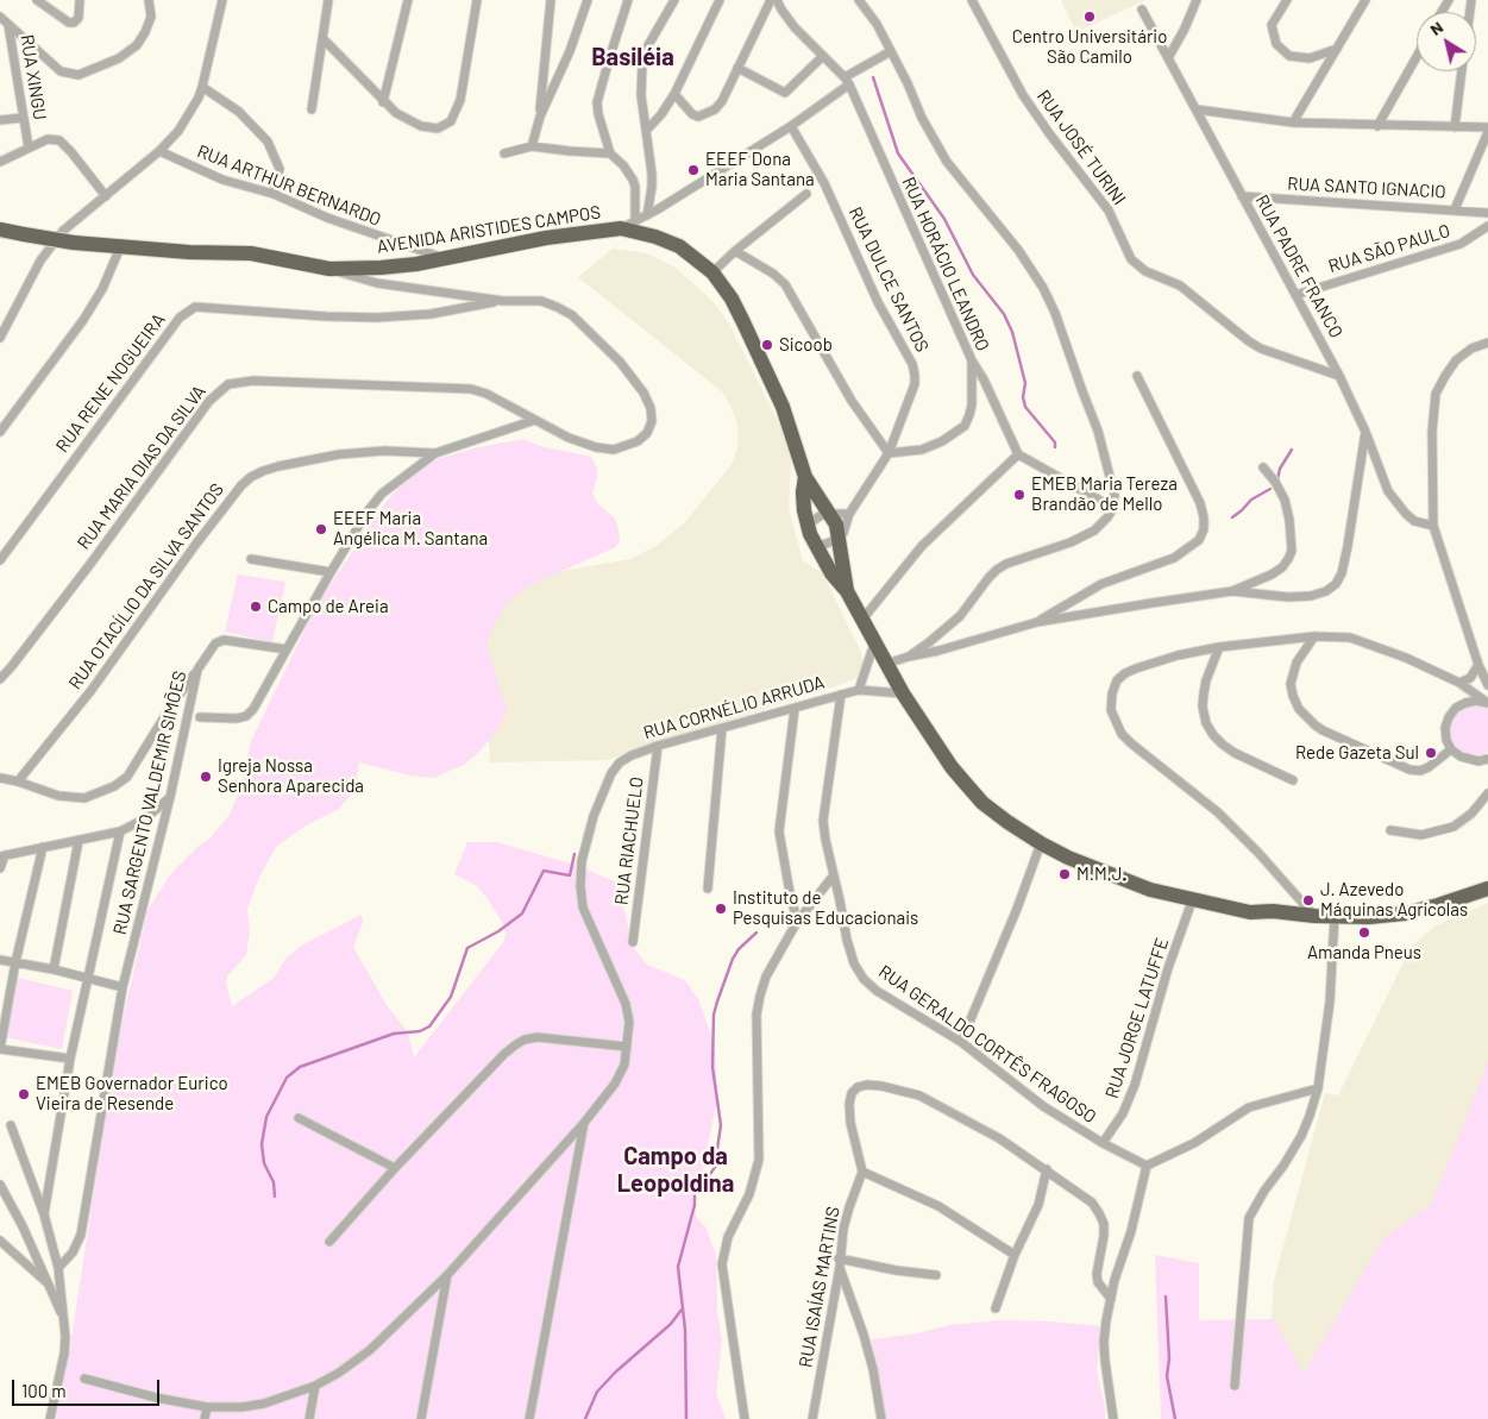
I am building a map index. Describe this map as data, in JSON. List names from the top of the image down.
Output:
{
  "streets": {
    "highway": ["AVENIDA ARISTIDES CAMPOS"],
    "street": [
      "RUA XINGU",
      "RUA JOSÉ TURINI",
      "RUA ARTHUR BERNARDO",
      "RUA SANTO IGNACIO",
      "RUA SÃO PAULO",
      "RUA HORÁCIO LEANDRO",
      "RUA PADRE FRANCO",
      "RUA DULCE SANTOS",
      "RUA RENE NOGUEIRA",
      "RUA MARIA DIAS DA SILVA",
      "RUA OTACÍLIO DA SILVA SANTOS",
      "RUA CORNÉLIO ARRUDA",
      "RUA SARGENTO VALDEMIR SIMÕES",
      "RUA RIACHUELO",
      "RUA JORGE LATUFFE",
      "RUA GERALDO CORTÊS FRAGOSO",
      "RUA ISAÍAS MARTINS"
    ]
  },
  "crossings": [
    ["RUA JOSÉ TURINI", "RUA PADRE FRANCO"],
    ["RUA ARTHUR BERNARDO", "AVENIDA ARISTIDES CAMPOS"],
    ["RUA SANTO IGNACIO", "RUA PADRE FRANCO"],
    ["AVENIDA ARISTIDES CAMPOS", "RUA CORNÉLIO ARRUDA"],
    ["AVENIDA ARISTIDES CAMPOS", "RUA JORGE LATUFFE"],
    ["RUA SÃO PAULO", "RUA PADRE FRANCO"],
    ["RUA HORÁCIO LEANDRO", "RUA DULCE SANTOS"],
    ["RUA CORNÉLIO ARRUDA", "RUA RIACHUELO"],
    ["RUA JORGE LATUFFE", "RUA GERALDO CORTÊS FRAGOSO"]
  ],
  "districts": ["Basiléia", "Campo da Leopoldina"],
  "places": [
    "Centro Universitário São Camilo",
    "EEEF Dona Maria Santana",
    "Sicoob",
    "EMEB Maria Tereza Brandão de Mello",
    "EEEF Maria Angélica M. Santana",
    "Campo de Areia",
    "Rede Gazeta Sul",
    "Igreja Nossa Senhora Aparecida",
    "M.M.J.",
    "J. Azevedo Máquinas Agrícolas",
    "Instituto de Pesquisas Educacionais",
    "Amanda Pneus",
    "EMEB Governador Eurico Vieira de Resende"
  ],
  "scale_bar": "100 m",
  "north": "top left"
}
